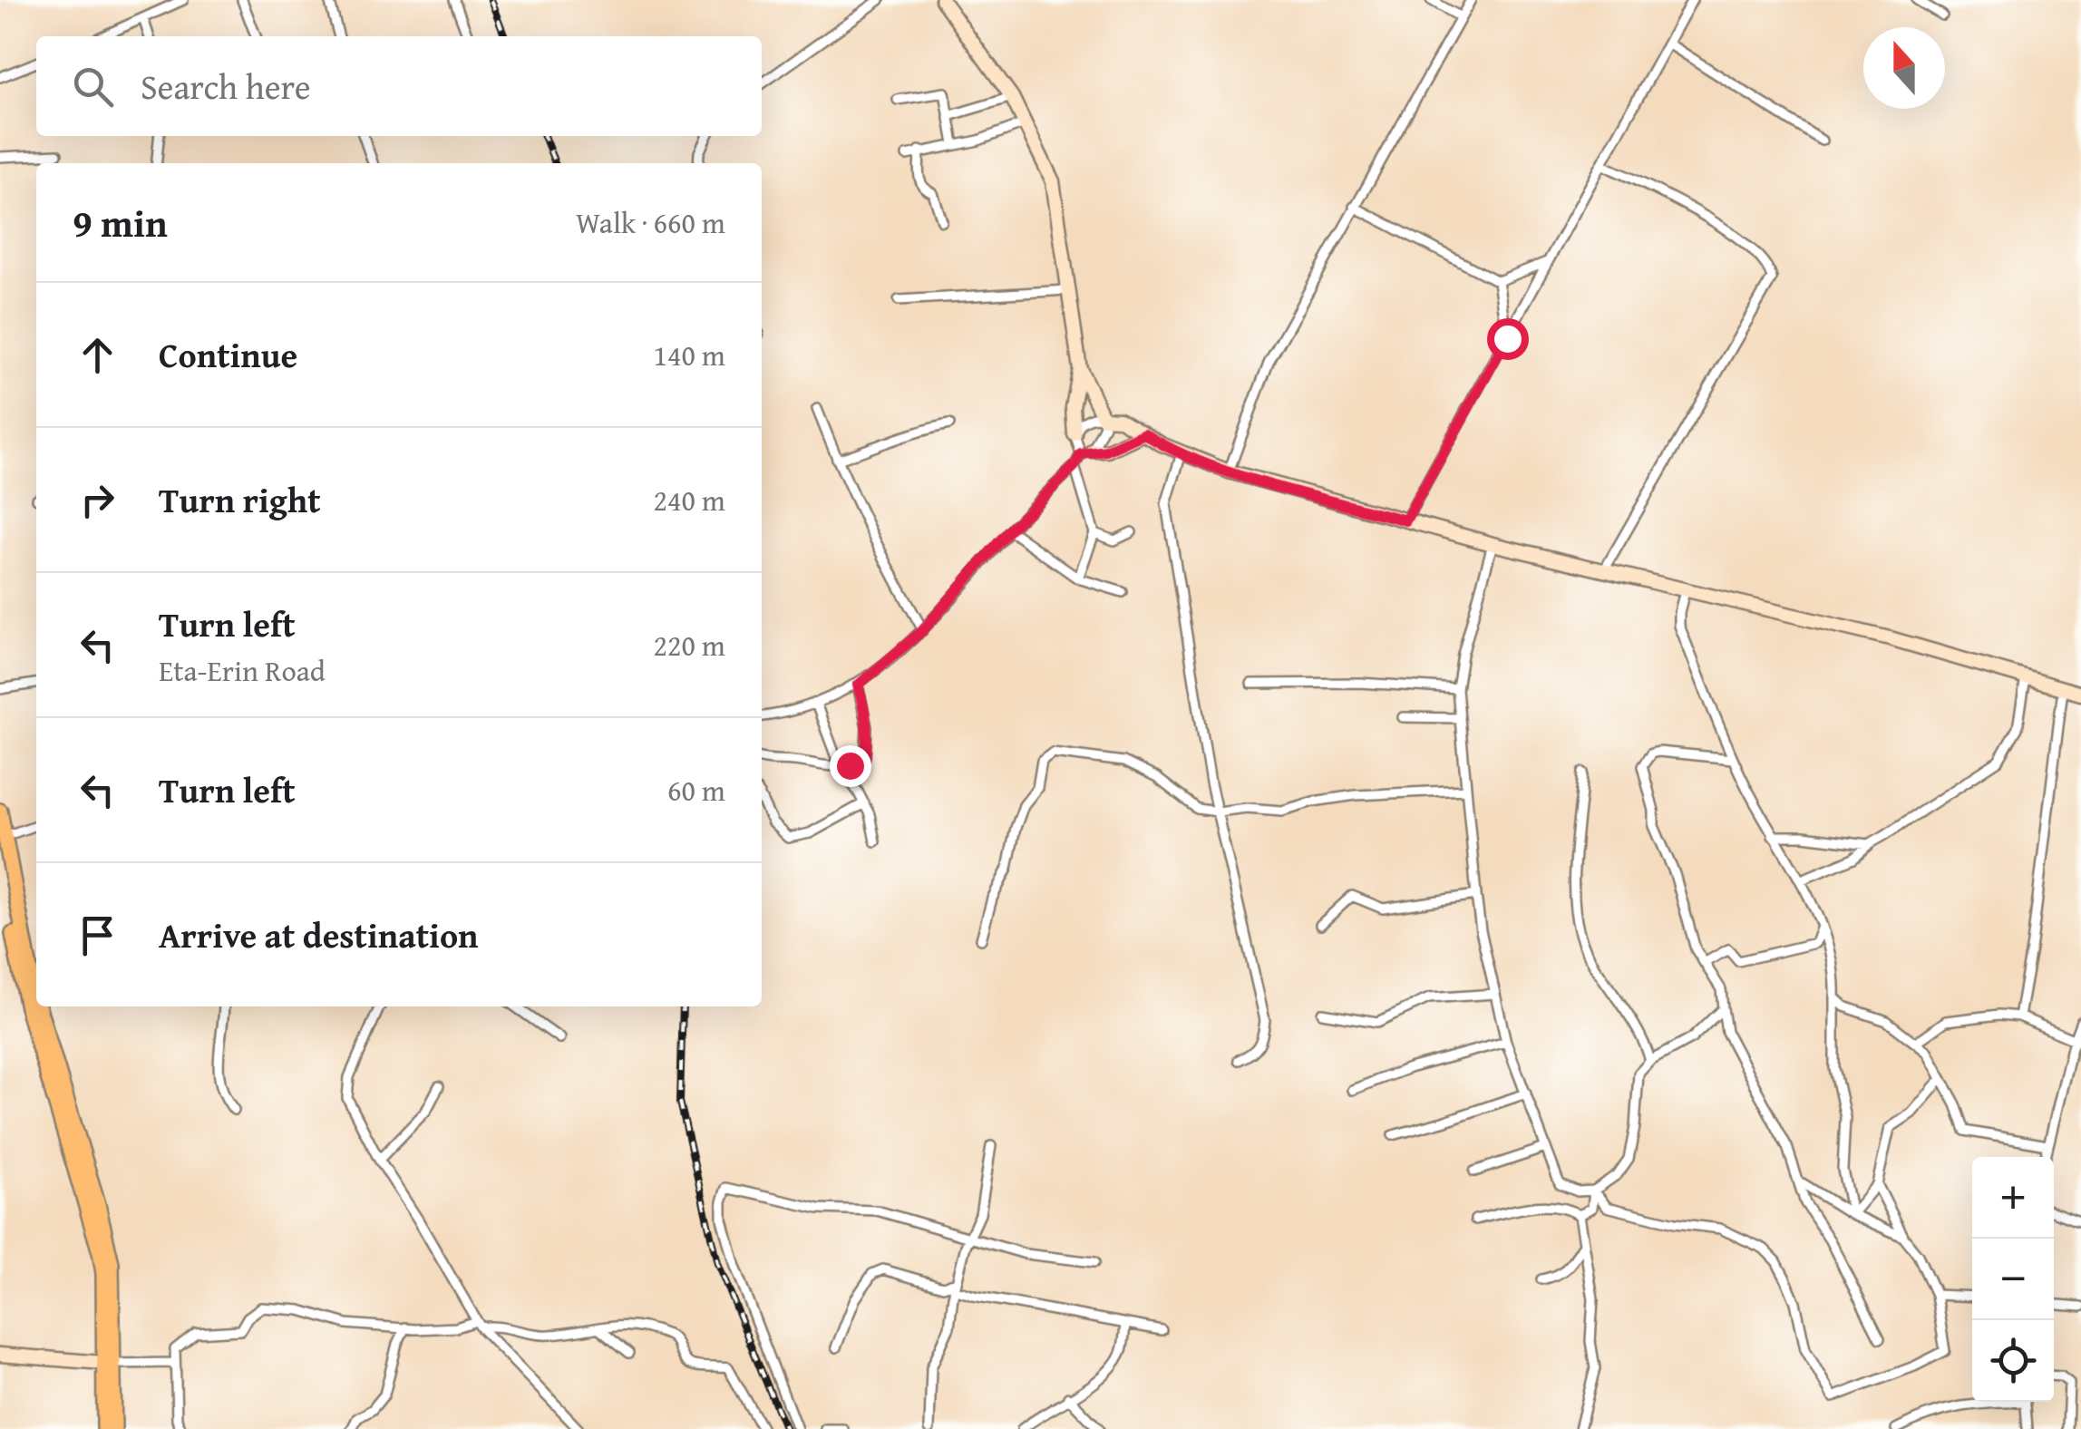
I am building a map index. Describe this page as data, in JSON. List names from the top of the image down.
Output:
{
  "north": "top",
  "page": {
    "search": "Search here",
    "heading": ["9 min", "Walk · 660 m"],
    "list": [
      ["Continue", "140 m"],
      ["Turn right", "240 m"],
      ["Turn left", "Eta-Erin Road", "220 m"],
      ["Turn left", "60 m"],
      "Arrive at destination"
    ],
    "map_buttons": ["+", "−"]
  }
}
